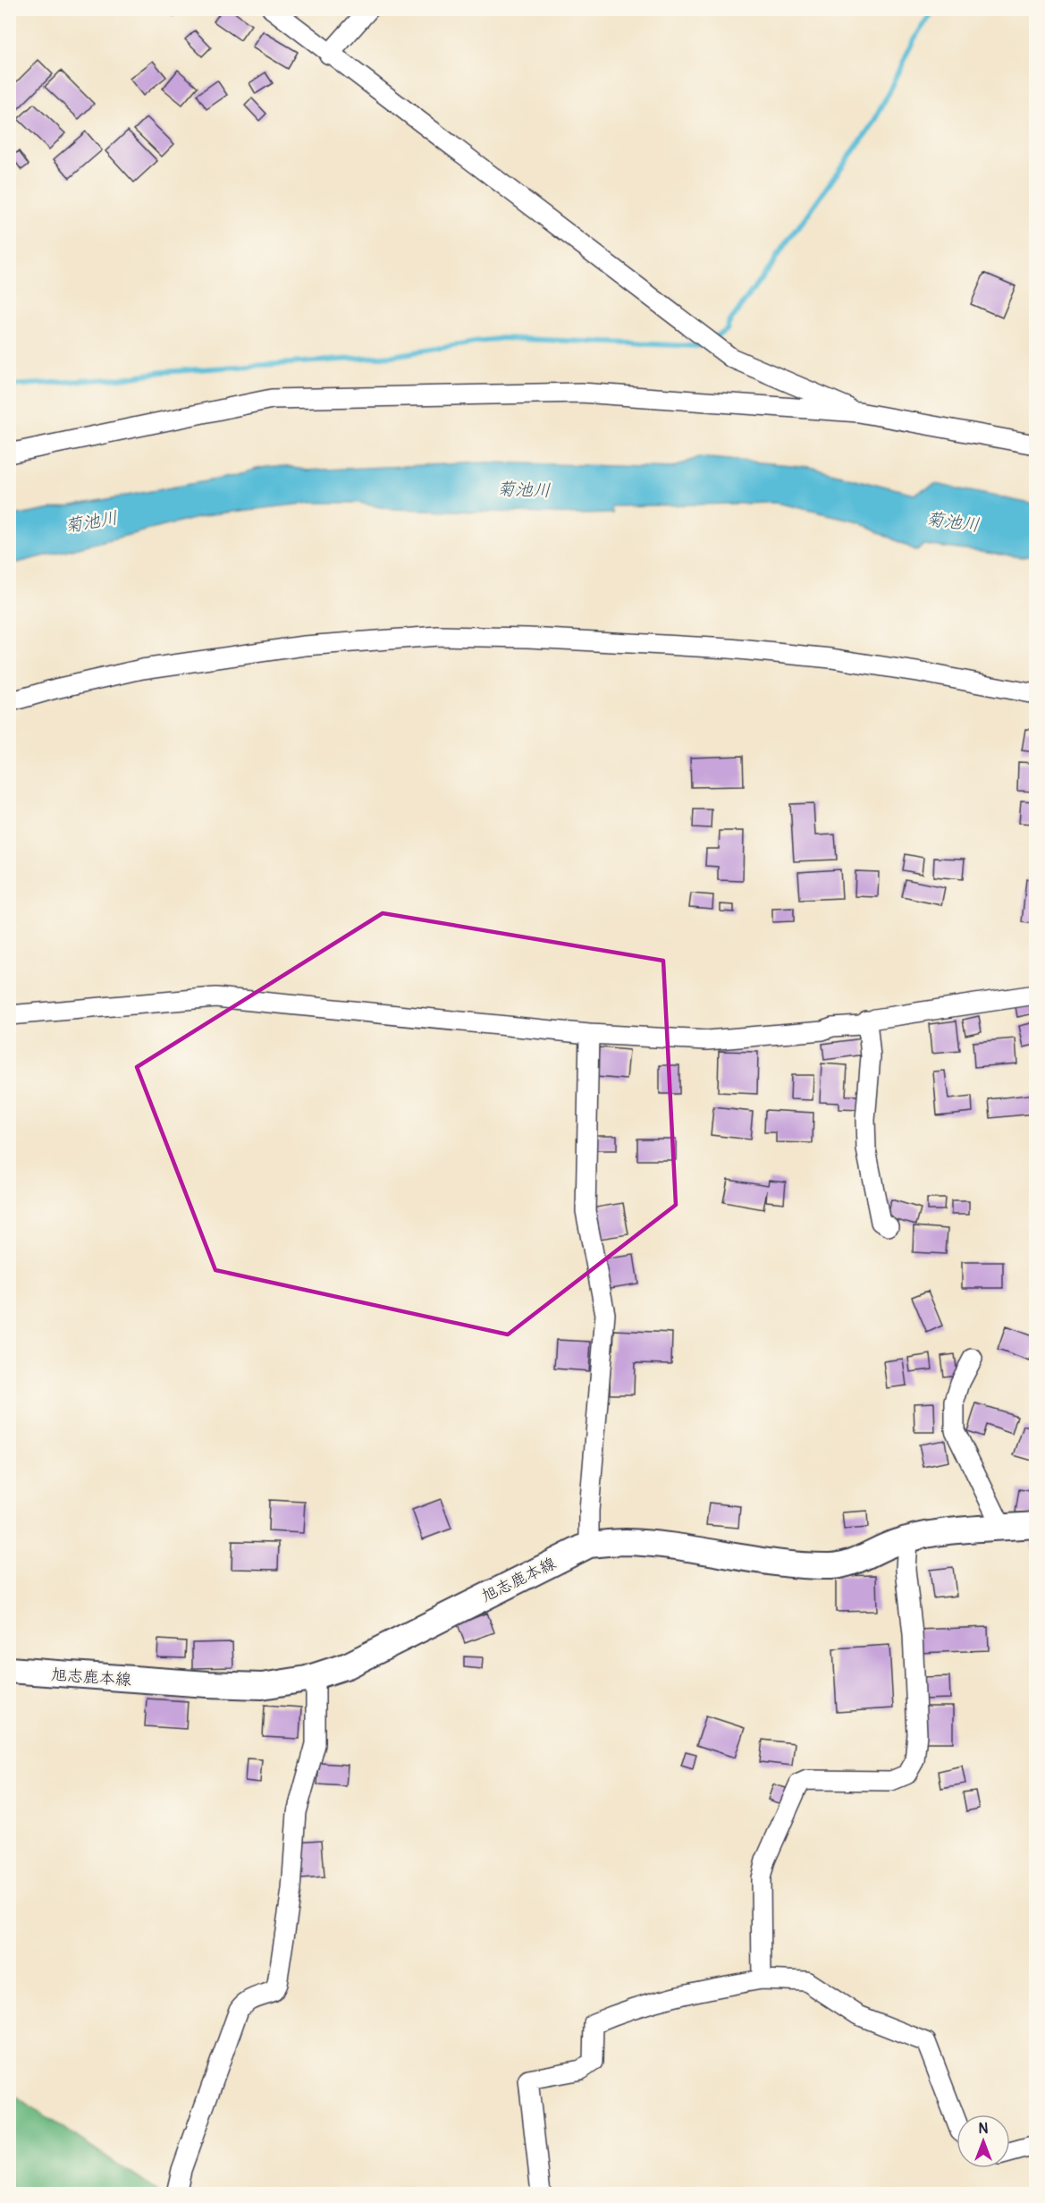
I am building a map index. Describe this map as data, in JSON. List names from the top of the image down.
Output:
{
  "streets": {
    "main road": ["旭志鹿本線"]
  },
  "water": ["菊池川"],
  "north": "top"
}
